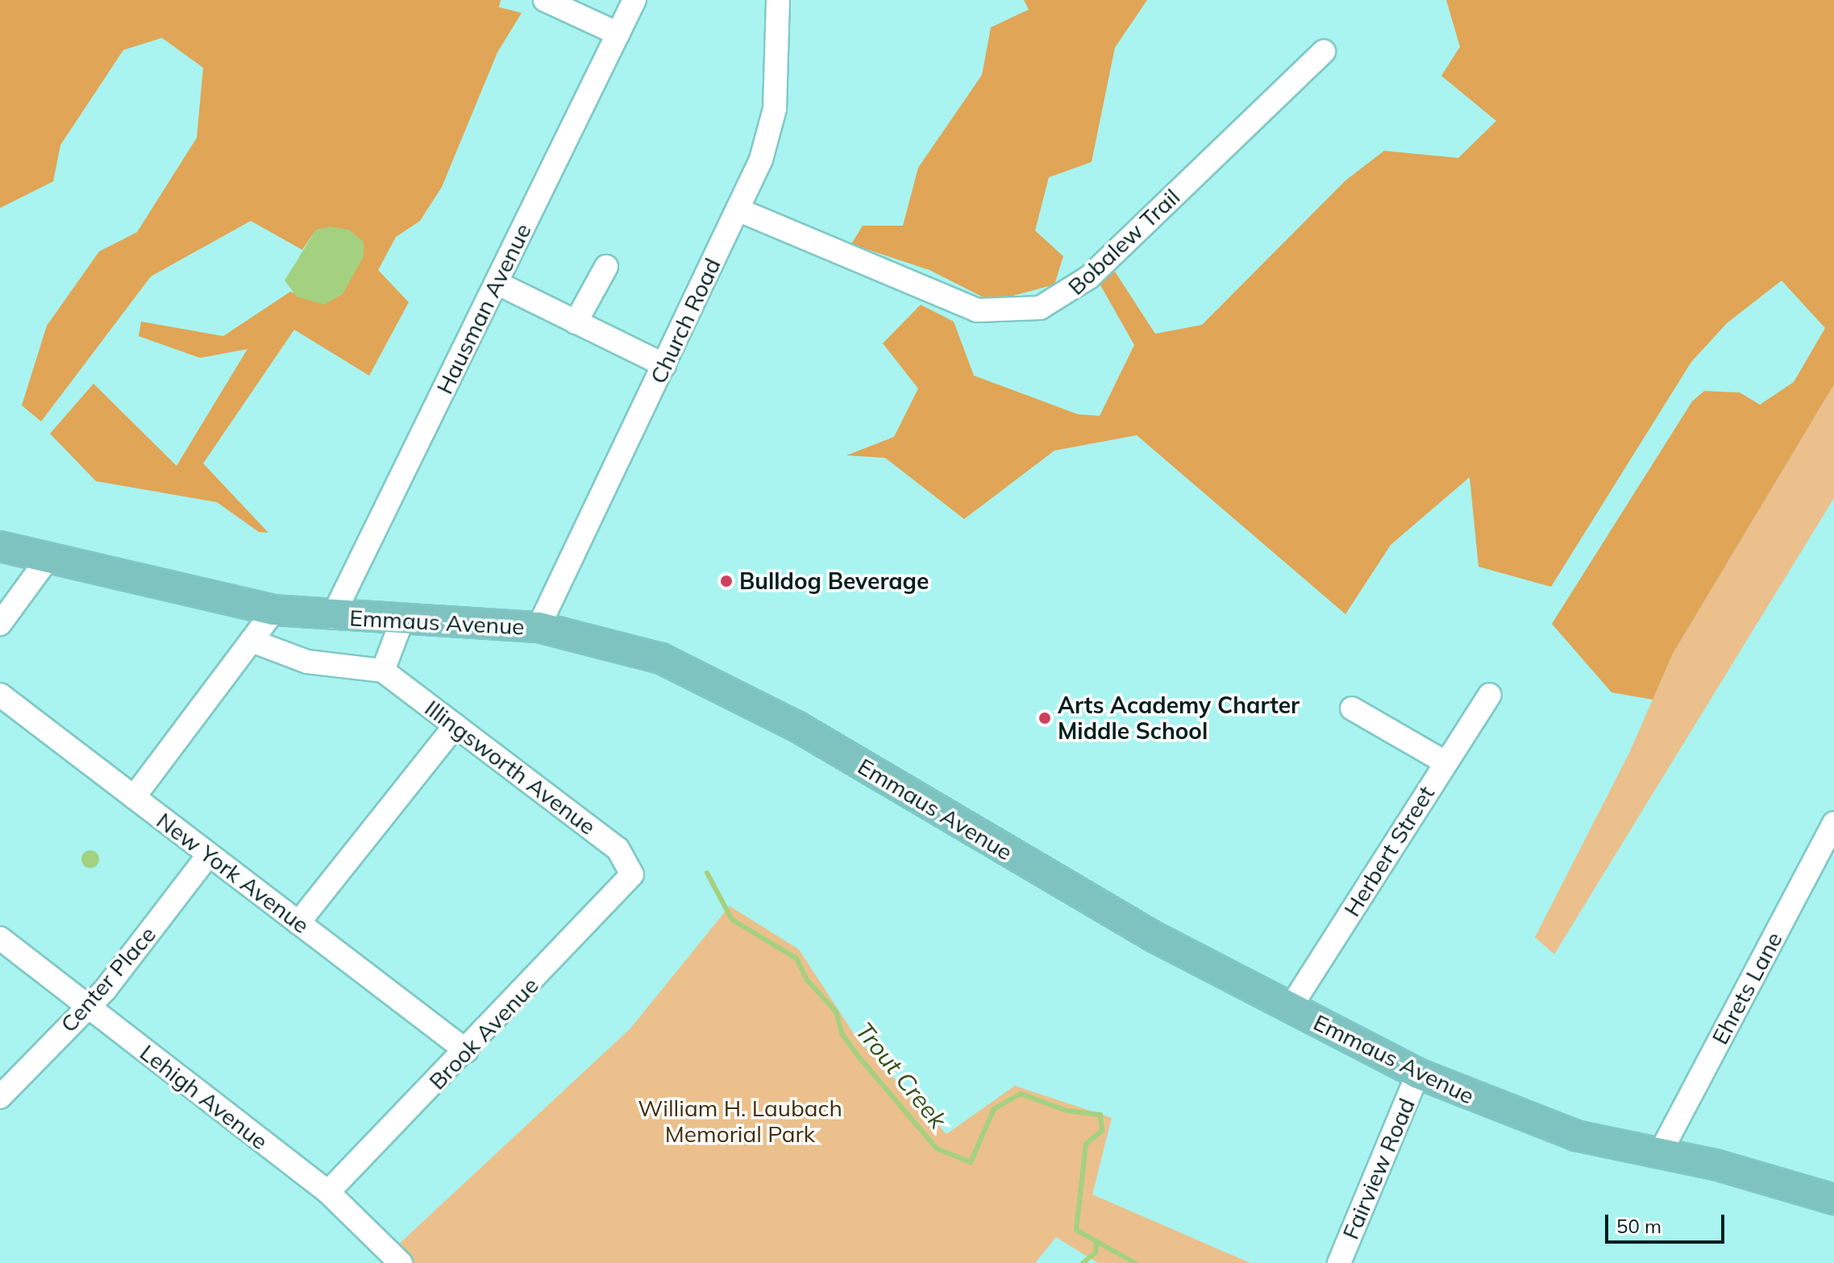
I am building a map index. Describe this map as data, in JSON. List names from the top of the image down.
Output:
{
  "streets": {
    "main road": ["Emmaus Avenue"],
    "street": [
      "Bobalew Trail",
      "Hausman Avenue",
      "Church Road",
      "Illingsworth Avenue",
      "Herbert Street",
      "New York Avenue",
      "Center Place",
      "Ehrets Lane",
      "Brook Avenue",
      "Lehigh Avenue",
      "Fairview Road"
    ]
  },
  "crossings": [
    ["Bobalew Trail", "Church Road"],
    ["Hausman Avenue", "Emmaus Avenue"],
    ["Church Road", "Emmaus Avenue"],
    ["Emmaus Avenue", "Herbert Street"],
    ["Emmaus Avenue", "Ehrets Lane"],
    ["Emmaus Avenue", "Fairview Road"],
    ["Illingsworth Avenue", "Brook Avenue"],
    ["New York Avenue", "Center Place"],
    ["New York Avenue", "Brook Avenue"],
    ["Center Place", "Lehigh Avenue"],
    ["Brook Avenue", "Lehigh Avenue"]
  ],
  "water": ["Trout Creek"],
  "parks": ["William H. Laubach Memorial Park"],
  "places": ["Bulldog Beverage", "Arts Academy Charter Middle School"],
  "scale_bar": "50 m"
}
